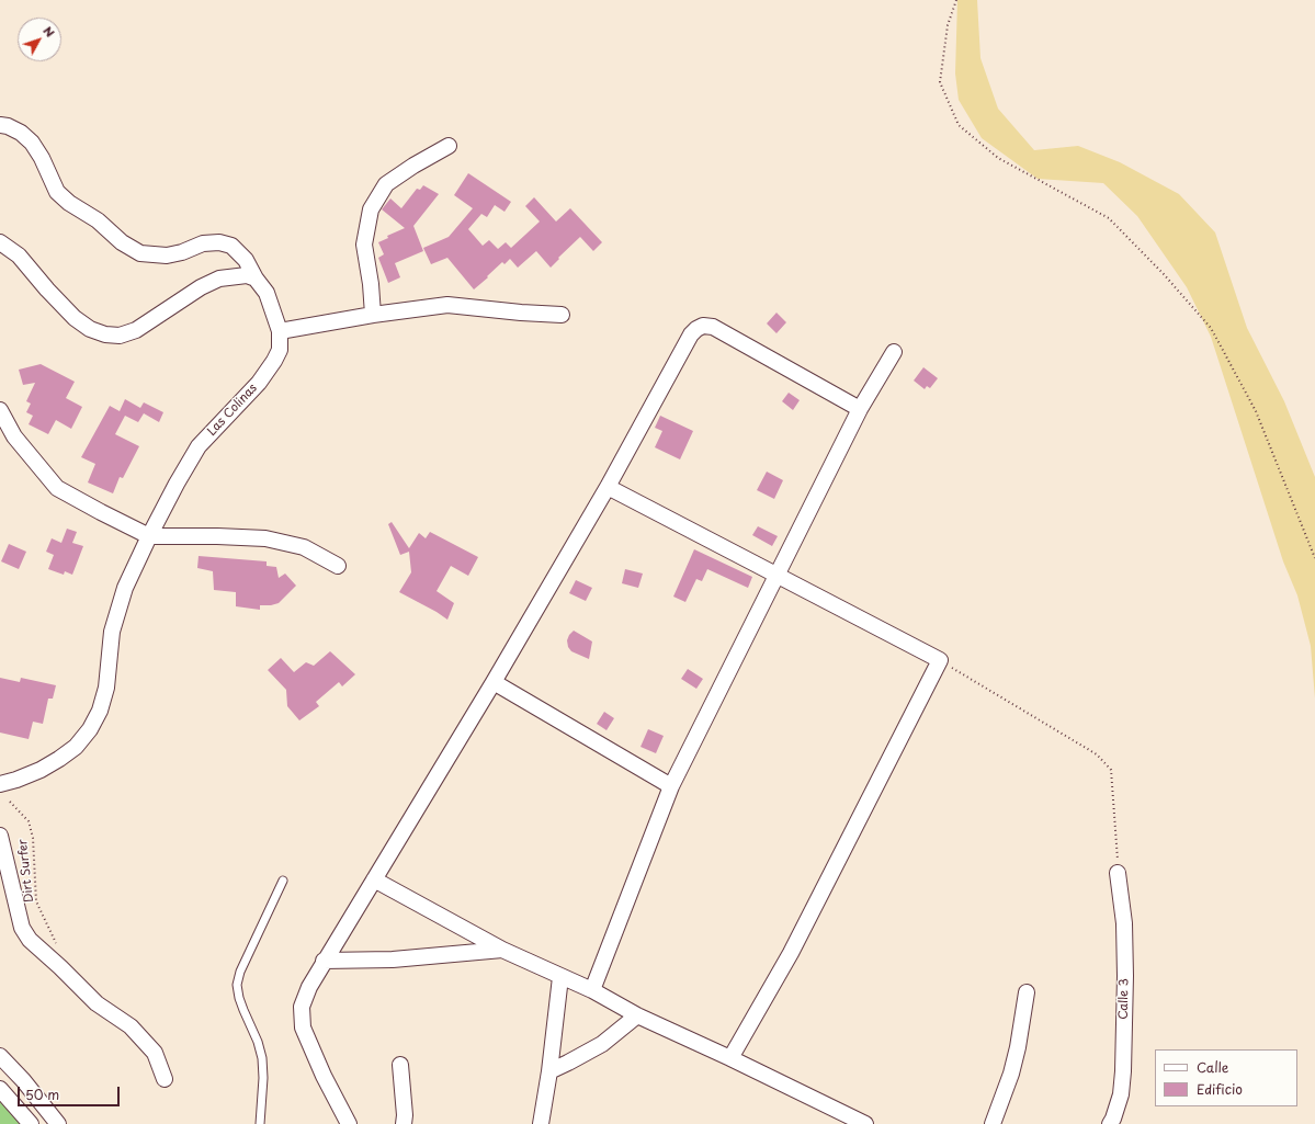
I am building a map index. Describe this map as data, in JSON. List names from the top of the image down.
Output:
{
  "streets": {
    "street": ["Las Colinas", "Calle 3"],
    "path": ["Dirt Surfer"]
  },
  "legend": ["Calle", "Edificio"],
  "scale_bar": "50 m",
  "north": "top right"
}
